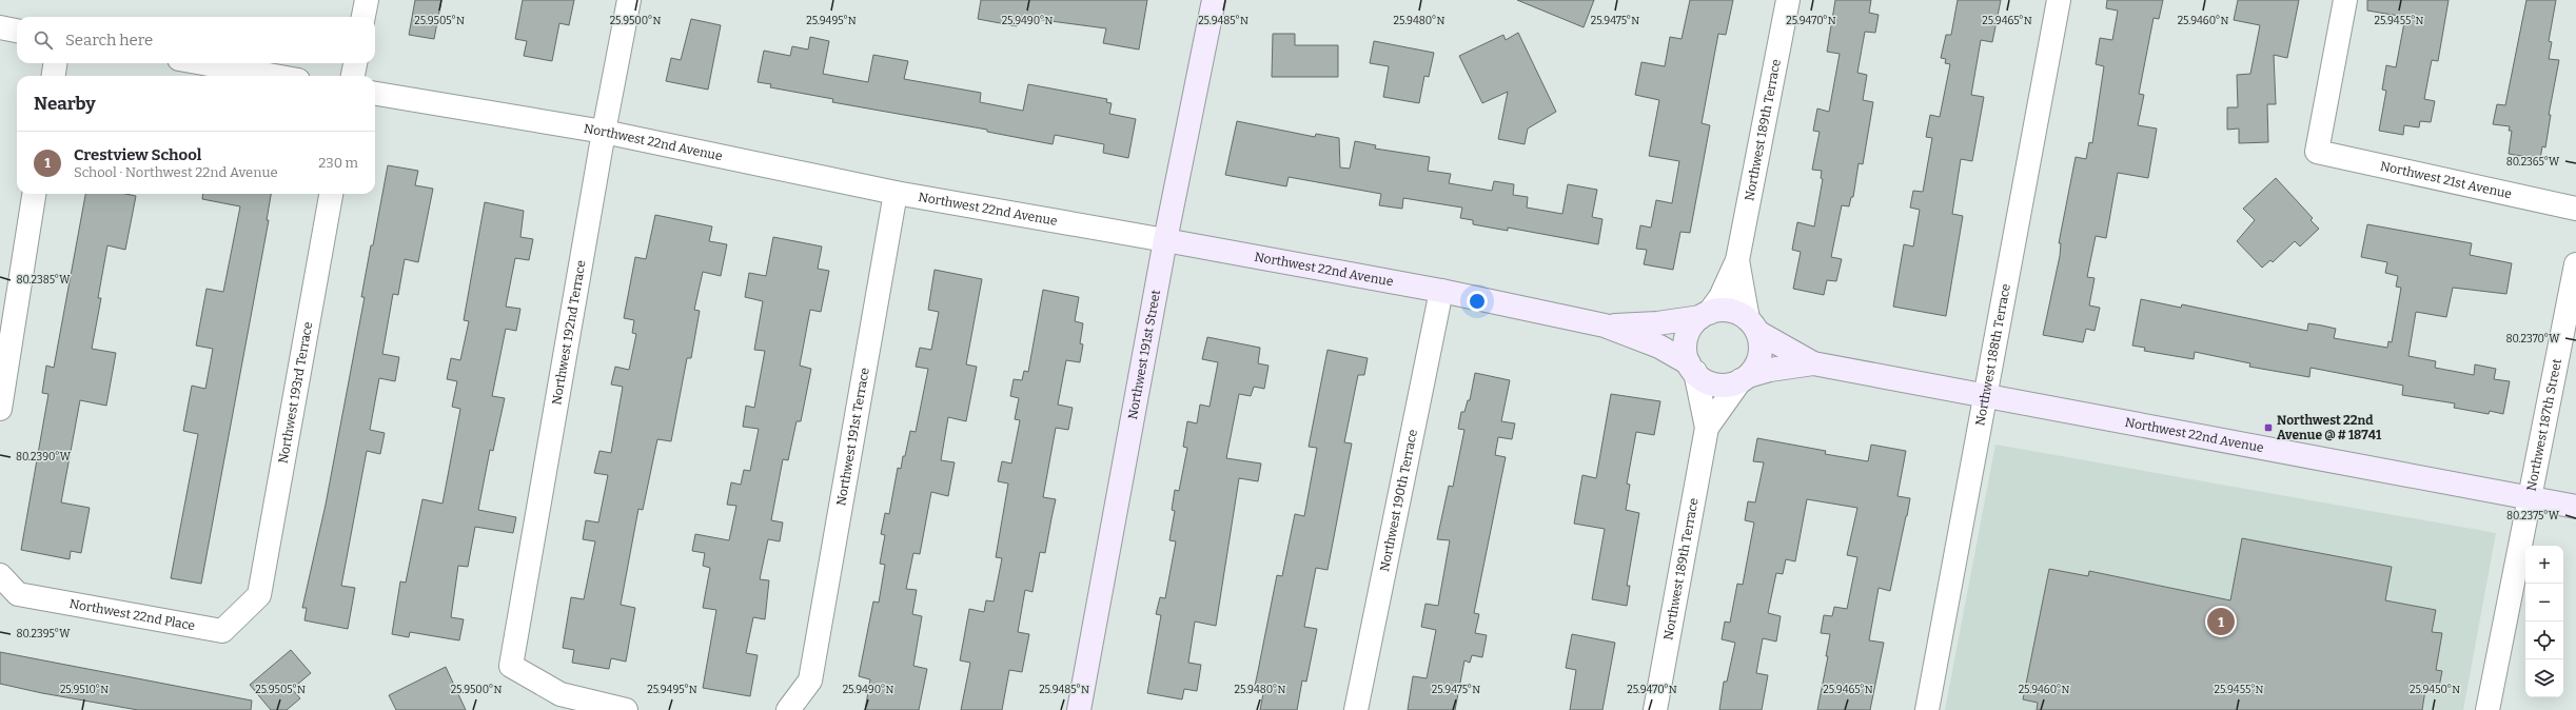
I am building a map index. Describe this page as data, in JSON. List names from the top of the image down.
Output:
{
  "streets": {
    "street": [
      "Northwest 189th Terrace",
      "Northwest 22nd Avenue",
      "Northwest 21st Avenue",
      "Northwest 192nd Terrace",
      "Northwest 191st Street",
      "Northwest 188th Terrace",
      "Northwest 193rd Terrace",
      "Northwest 187th Street",
      "Northwest 191st Terrace",
      "Northwest 190th Terrace",
      "Northwest 22nd Place"
    ]
  },
  "crossings": [
    ["Northwest 189th Terrace", "Northwest 22nd Avenue"],
    ["Northwest 22nd Avenue", "Northwest 192nd Terrace"],
    ["Northwest 22nd Avenue", "Northwest 191st Street"],
    ["Northwest 22nd Avenue", "Northwest 188th Terrace"],
    ["Northwest 22nd Avenue", "Northwest 187th Street"],
    ["Northwest 22nd Avenue", "Northwest 191st Terrace"],
    ["Northwest 22nd Avenue", "Northwest 190th Terrace"],
    ["Northwest 193rd Terrace", "Northwest 22nd Place"]
  ],
  "places": {
    "transit": ["Northwest 22nd Avenue @ # 18741"]
  },
  "page": {
    "search": "Search here",
    "heading": "Nearby",
    "list": [
      {
        "mark": "1",
        "name": "Crestview School",
        "note": "School · Northwest 22nd Avenue",
        "value": "230 m"
      }
    ],
    "map_buttons": ["+", "−"],
    "pins": "1"
  },
  "coordinates": [
    "25.9505°N",
    "25.9500°N",
    "25.9495°N",
    "25.9490°N",
    "25.9485°N",
    "25.9480°N",
    "25.9475°N",
    "25.9470°N",
    "25.9465°N",
    "25.9460°N",
    "25.9455°N",
    "80.2365°W",
    "80.2385°W",
    "80.2370°W",
    "80.2390°W",
    "80.2375°W",
    "80.2395°W",
    "25.9510°N",
    "25.9450°N"
  ]
}
